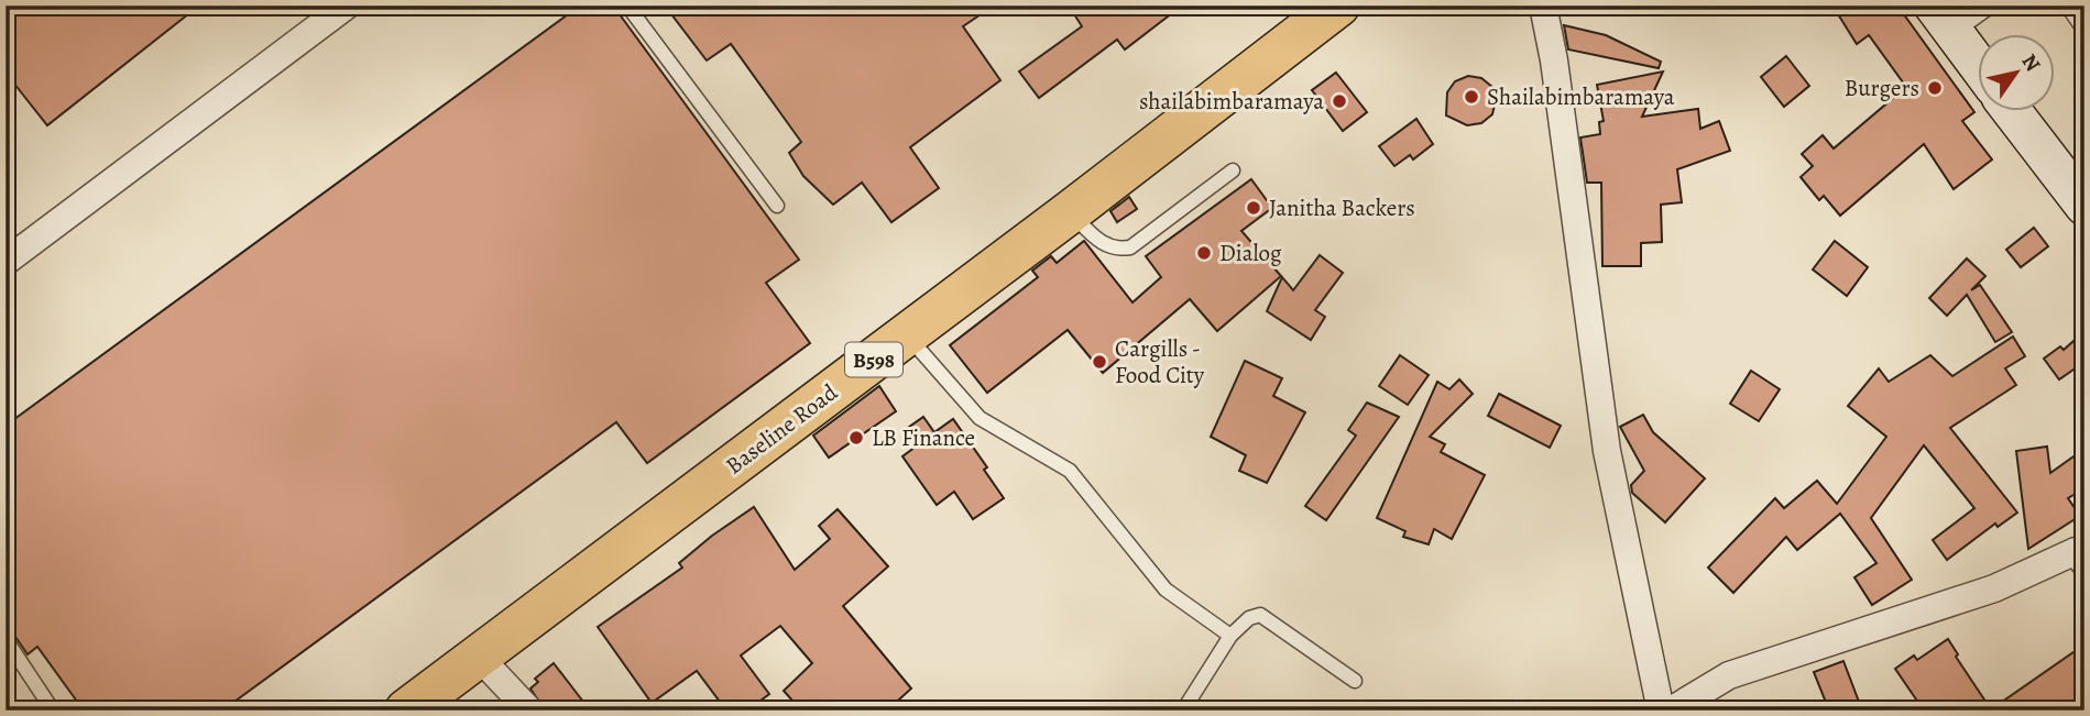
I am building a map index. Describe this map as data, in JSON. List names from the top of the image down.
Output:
{
  "streets": {
    "main road": ["B598", "Baseline Road"]
  },
  "places": [
    "Burgers",
    "Shailabimbaramaya",
    "shailabimbaramaya",
    "Janitha Backers",
    "Dialog",
    "Cargills - Food City",
    "LB Finance"
  ],
  "north": "top right"
}
